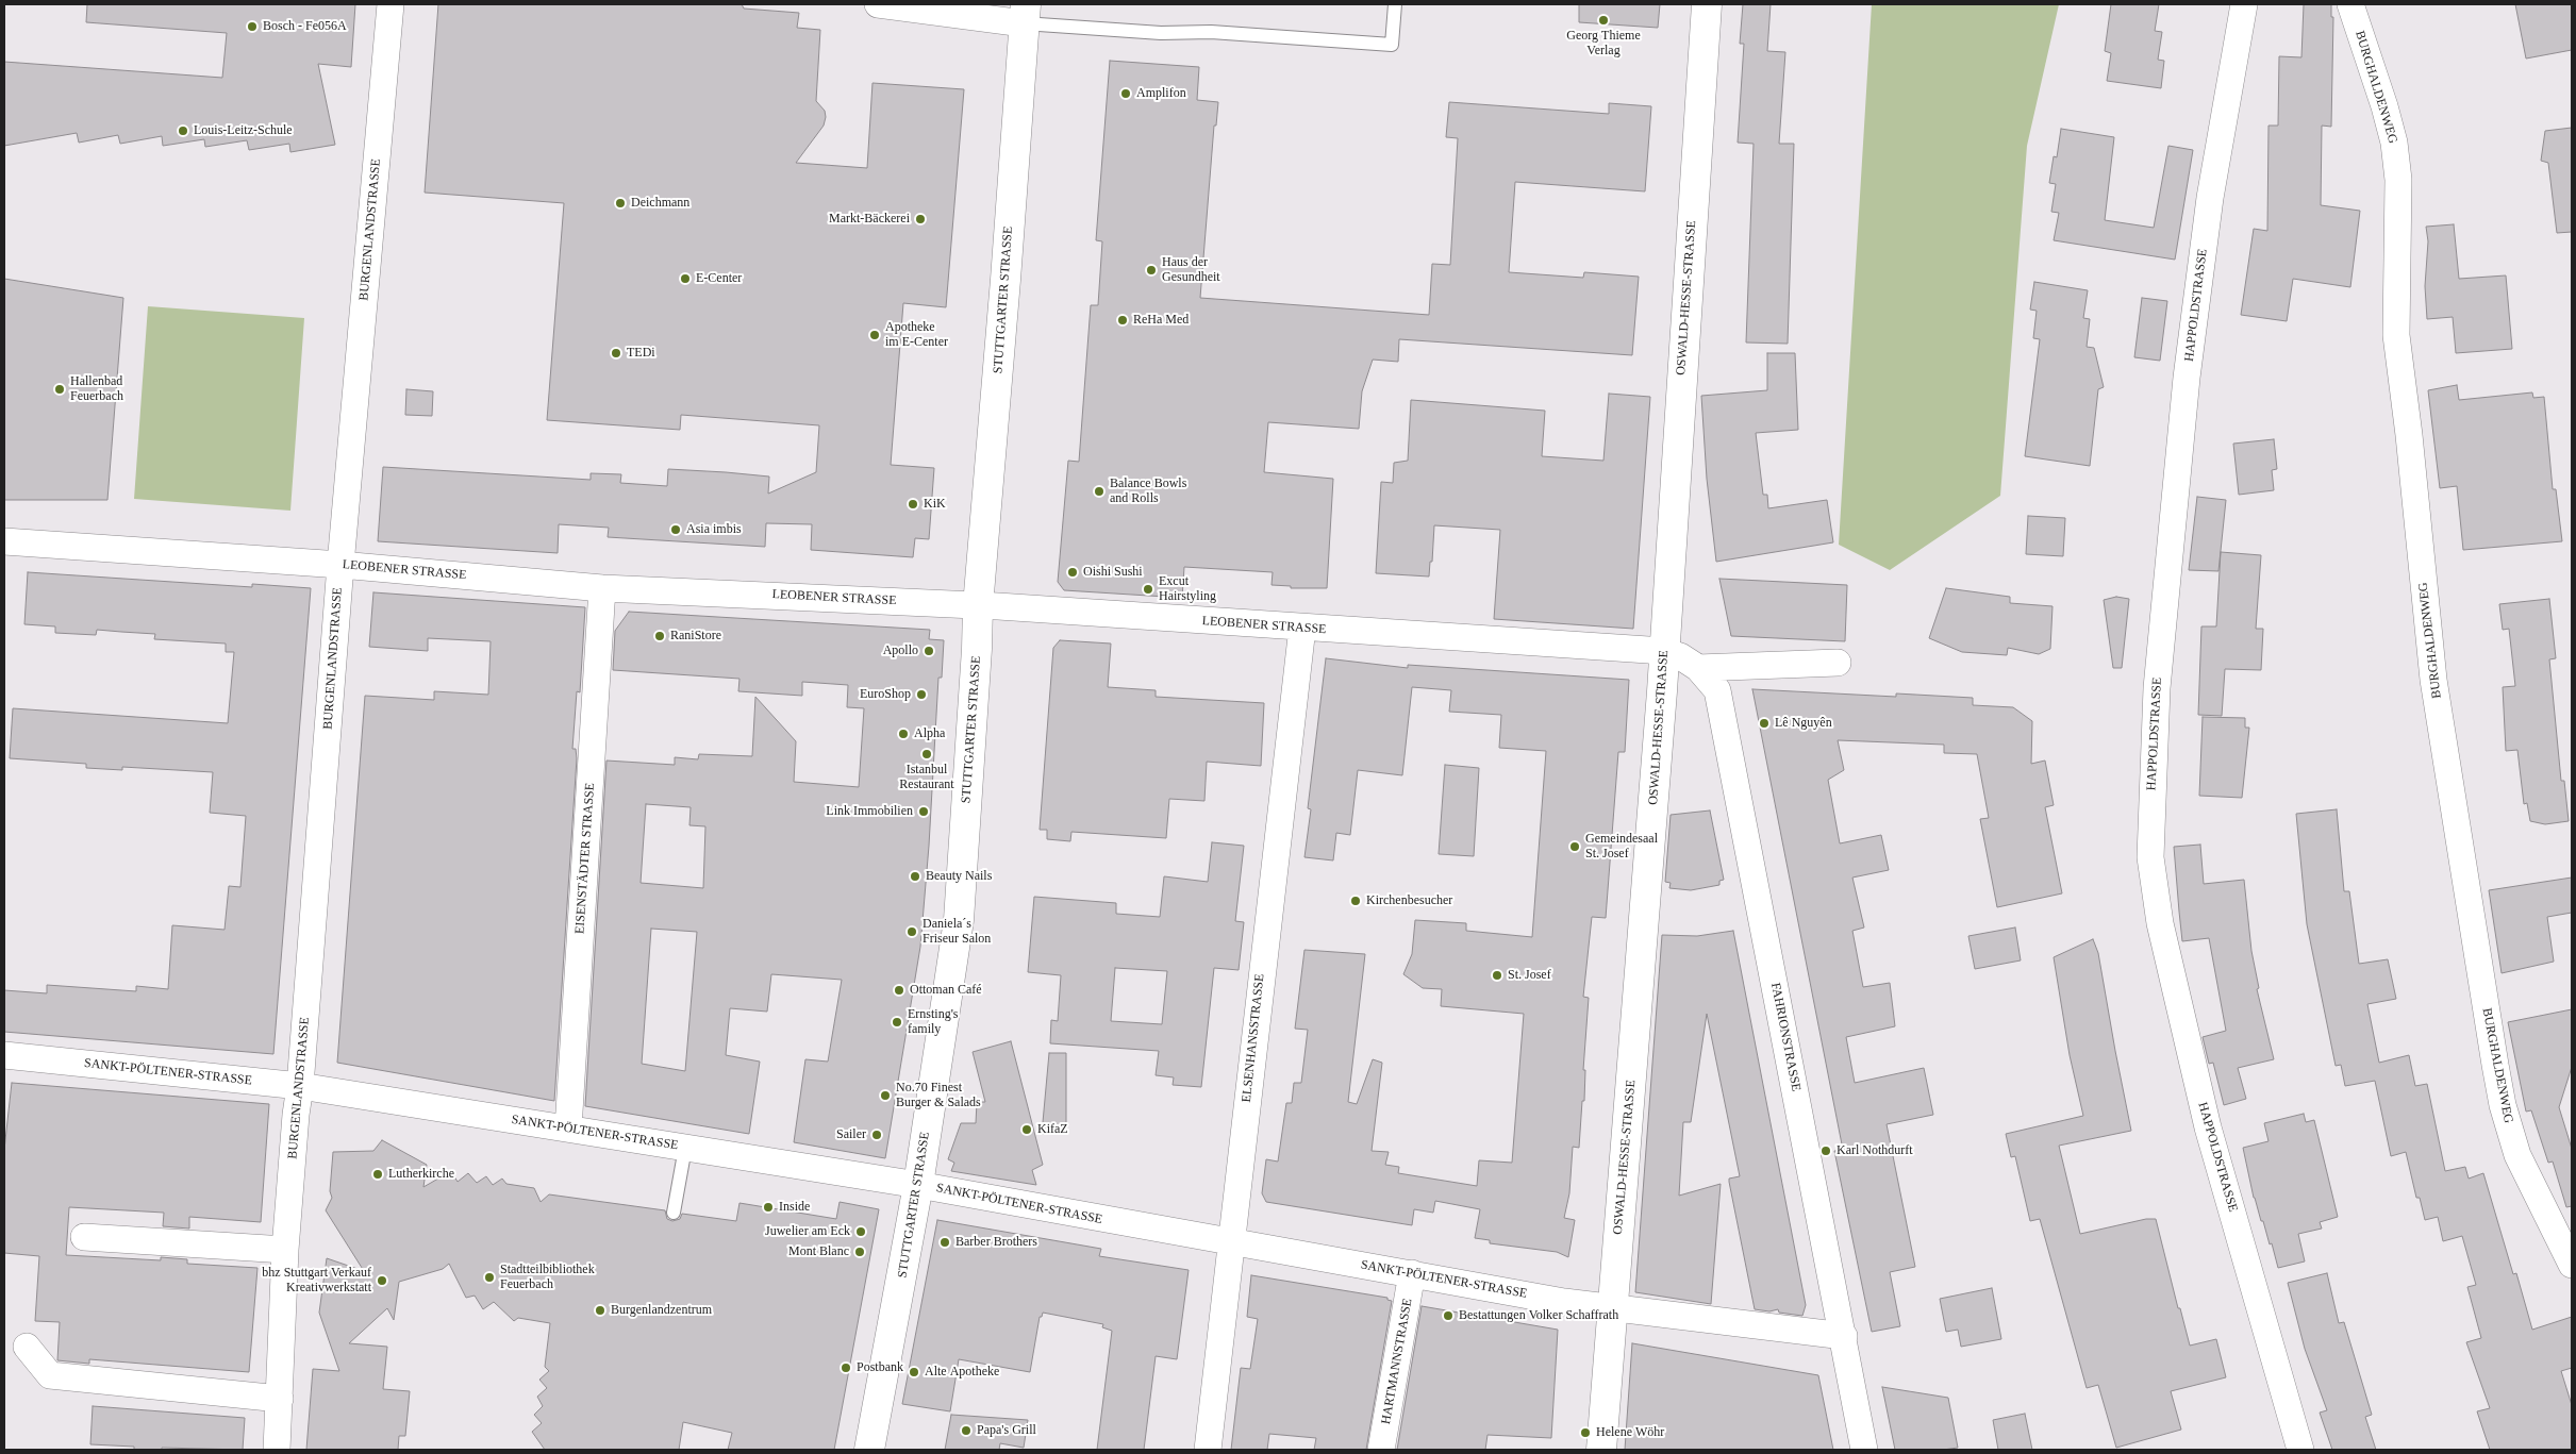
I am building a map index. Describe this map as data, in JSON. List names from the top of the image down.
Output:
{
  "streets": {
    "street": [
      "BURGHALDENWEG",
      "BURGENLANDSTRASSE",
      "OSWALD-HESSE-STRASSE",
      "STUTTGARTER STRASSE",
      "HAPPOLDSTRASSE",
      "LEOBENER STRASSE",
      "EISENSTÄDTER STRASSE",
      "FAHRIONSTRASSE",
      "ELSENHANSSTRASSE",
      "SANKT-PÖLTENER-STRASSE",
      "HARTMANNSTRASSE"
    ]
  },
  "crossings": [
    ["BURGENLANDSTRASSE", "LEOBENER STRASSE"],
    ["BURGENLANDSTRASSE", "SANKT-PÖLTENER-STRASSE"],
    ["OSWALD-HESSE-STRASSE", "LEOBENER STRASSE"],
    ["OSWALD-HESSE-STRASSE", "FAHRIONSTRASSE"],
    ["OSWALD-HESSE-STRASSE", "SANKT-PÖLTENER-STRASSE"],
    ["STUTTGARTER STRASSE", "LEOBENER STRASSE"],
    ["STUTTGARTER STRASSE", "SANKT-PÖLTENER-STRASSE"],
    ["LEOBENER STRASSE", "EISENSTÄDTER STRASSE"],
    ["LEOBENER STRASSE", "FAHRIONSTRASSE"],
    ["LEOBENER STRASSE", "ELSENHANSSTRASSE"],
    ["EISENSTÄDTER STRASSE", "SANKT-PÖLTENER-STRASSE"],
    ["FAHRIONSTRASSE", "SANKT-PÖLTENER-STRASSE"],
    ["ELSENHANSSTRASSE", "SANKT-PÖLTENER-STRASSE"],
    ["SANKT-PÖLTENER-STRASSE", "HARTMANNSTRASSE"]
  ],
  "places": [
    "Georg Thieme Verlag",
    "Bosch - Fe056A",
    "Amplifon",
    "Louis-Leitz-Schule",
    "Deichmann",
    "Markt-Bäckerei",
    "Haus der Gesundheit",
    "E-Center",
    "ReHa Med",
    "Apotheke im E-Center",
    "TEDi",
    "Hallenbad Feuerbach",
    "Balance Bowls and Rolls",
    "KiK",
    "Asia imbis",
    "Oishi Sushi",
    "Excut Hairstyling",
    "RaniStore",
    "Apollo",
    "EuroShop",
    "Lê Nguyên",
    "Alpha",
    "Istanbul Restaurant",
    "Link Immobilien",
    "Gemeindesaal St. Josef",
    "Beauty Nails",
    "Kirchenbesucher",
    "Daniela´s Friseur Salon",
    "St. Josef",
    "Ottoman Café",
    "Ernsting's family",
    "No.70 Finest Burger & Salads",
    "KifaZ",
    "Sailer",
    "Karl Nothdurft",
    "Lutherkirche",
    "Inside",
    "Juwelier am Eck",
    "Barber Brothers",
    "Mont Blanc",
    "Stadtteilbibliothek Feuerbach",
    "bhz Stuttgart Verkauf Kreativwerkstatt",
    "Burgenlandzentrum",
    "Bestattungen Volker Schaffrath",
    "Postbank",
    "Alte Apotheke",
    "Papa's Grill",
    "Helene Wöhr"
  ]
}
